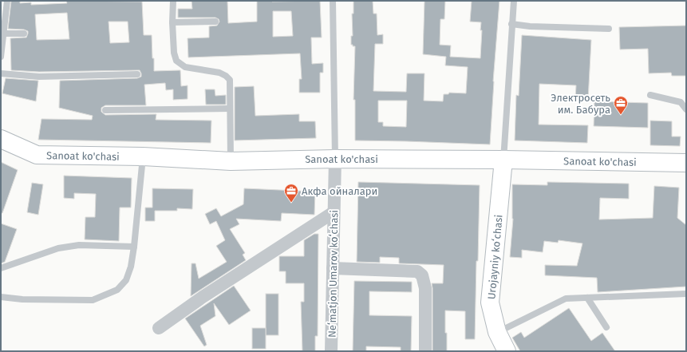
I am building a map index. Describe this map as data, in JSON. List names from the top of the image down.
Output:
{
  "streets": {
    "main road": ["Sanoat ko'chasi", "Urоjayniy koʻchasi"],
    "street": ["Neʻmatjon Umarov koʻchasi"]
  },
  "crossings": [
    ["Sanoat ko'chasi", "Urоjayniy koʻchasi"],
    ["Sanoat ko'chasi", "Neʻmatjon Umarov koʻchasi"]
  ],
  "places": {
    "office": ["Электросеть им. Бабура", "Акфа ойналари"]
  }
}
